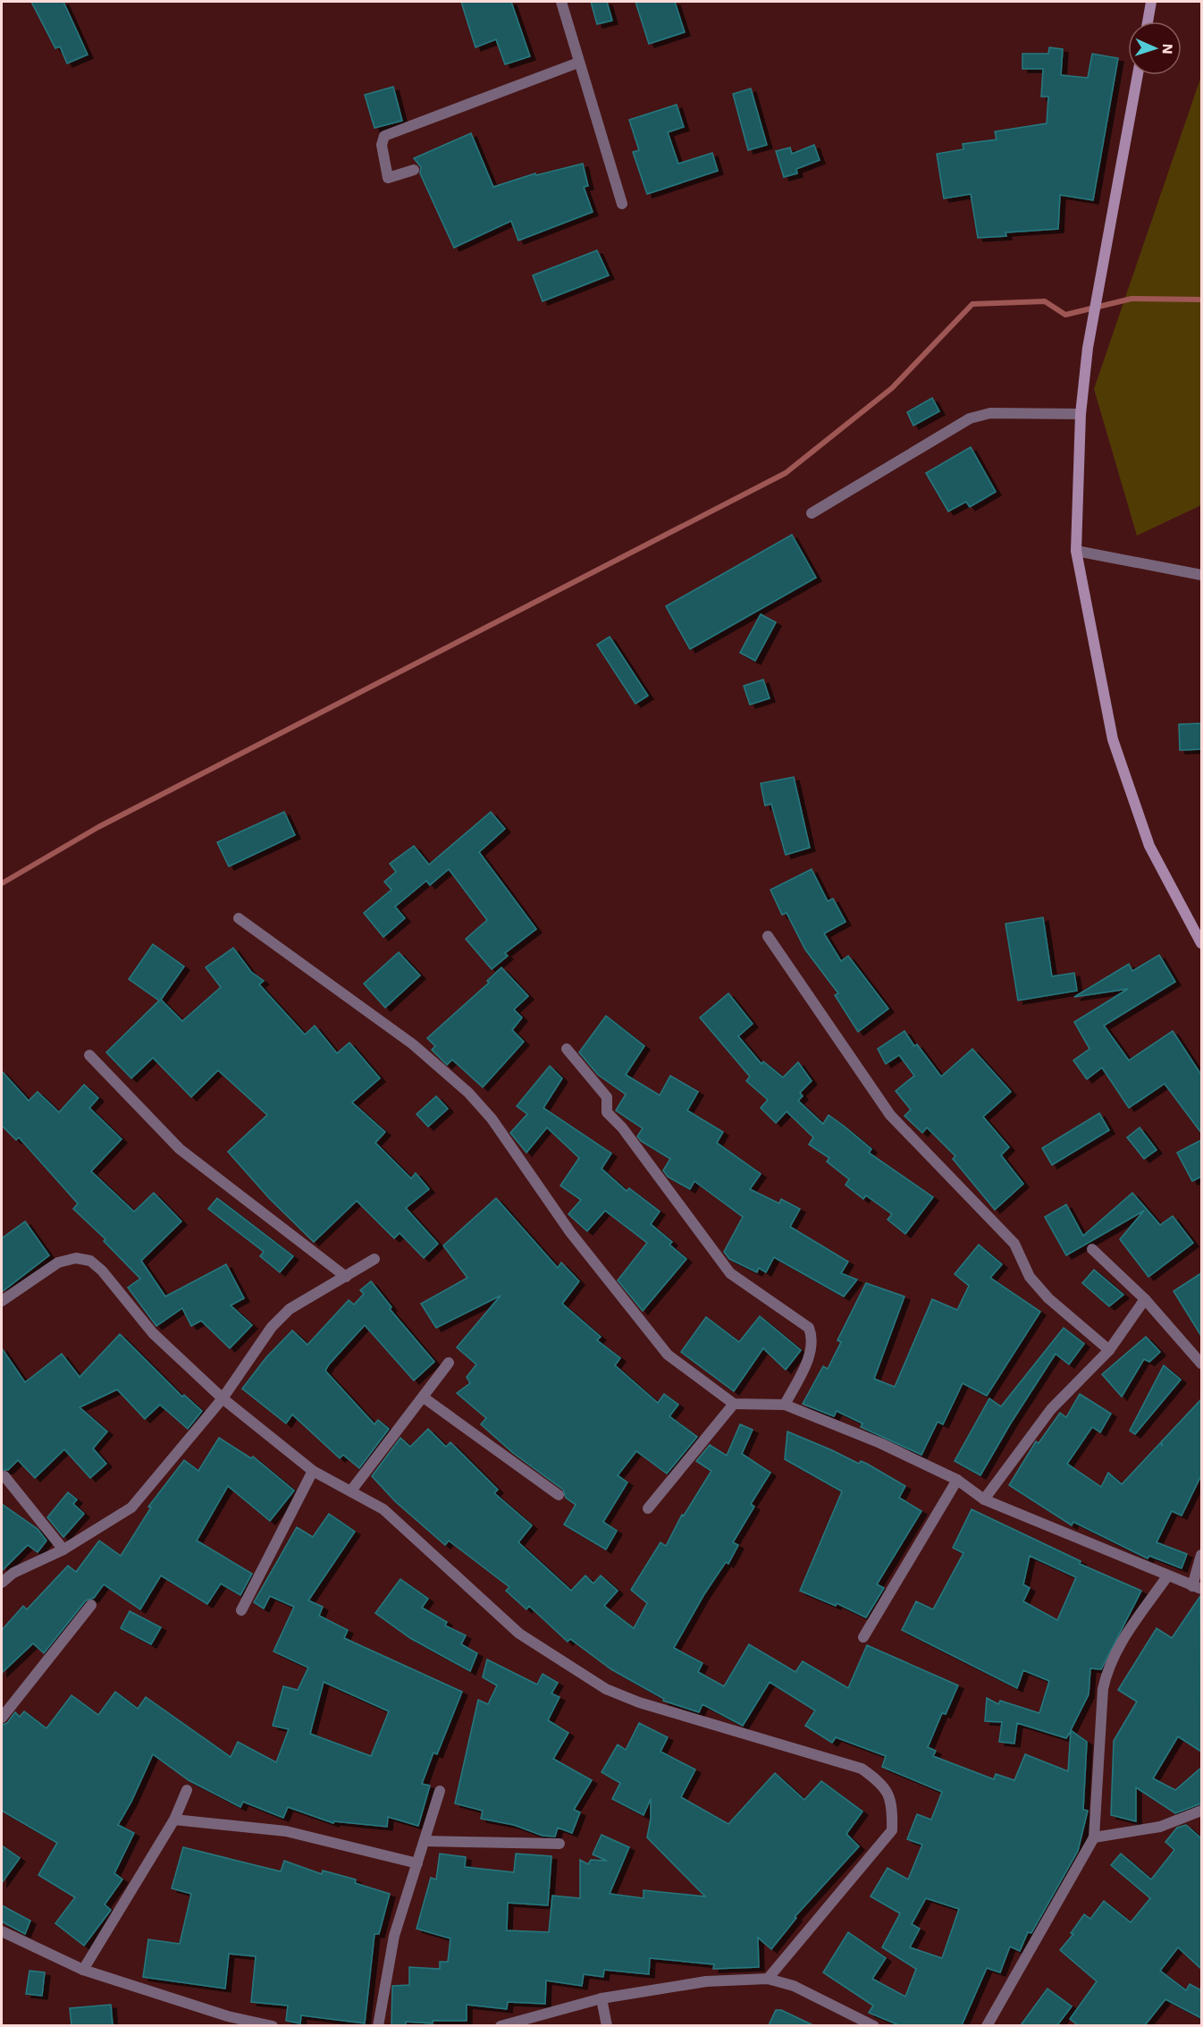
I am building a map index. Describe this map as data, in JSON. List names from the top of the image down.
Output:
{
  "north": "right"
}
